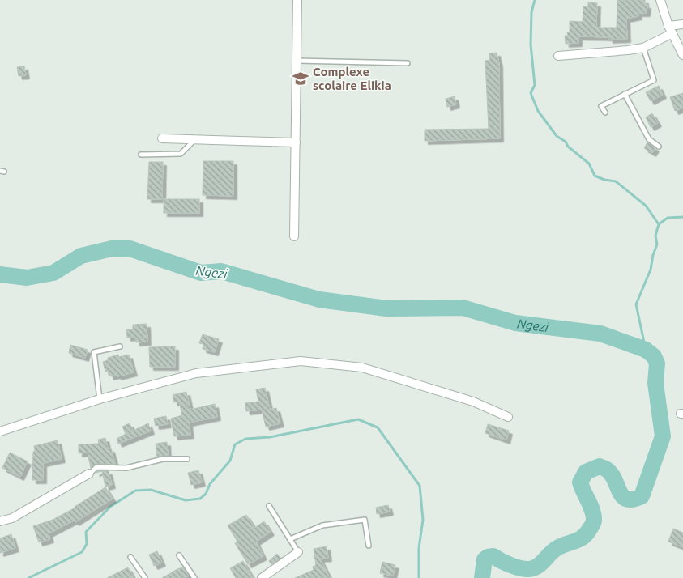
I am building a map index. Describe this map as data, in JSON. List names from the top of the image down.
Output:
{
  "water": ["Ngezi"],
  "places": {
    "school or university": ["Complexe scolaire Elikia"]
  }
}
